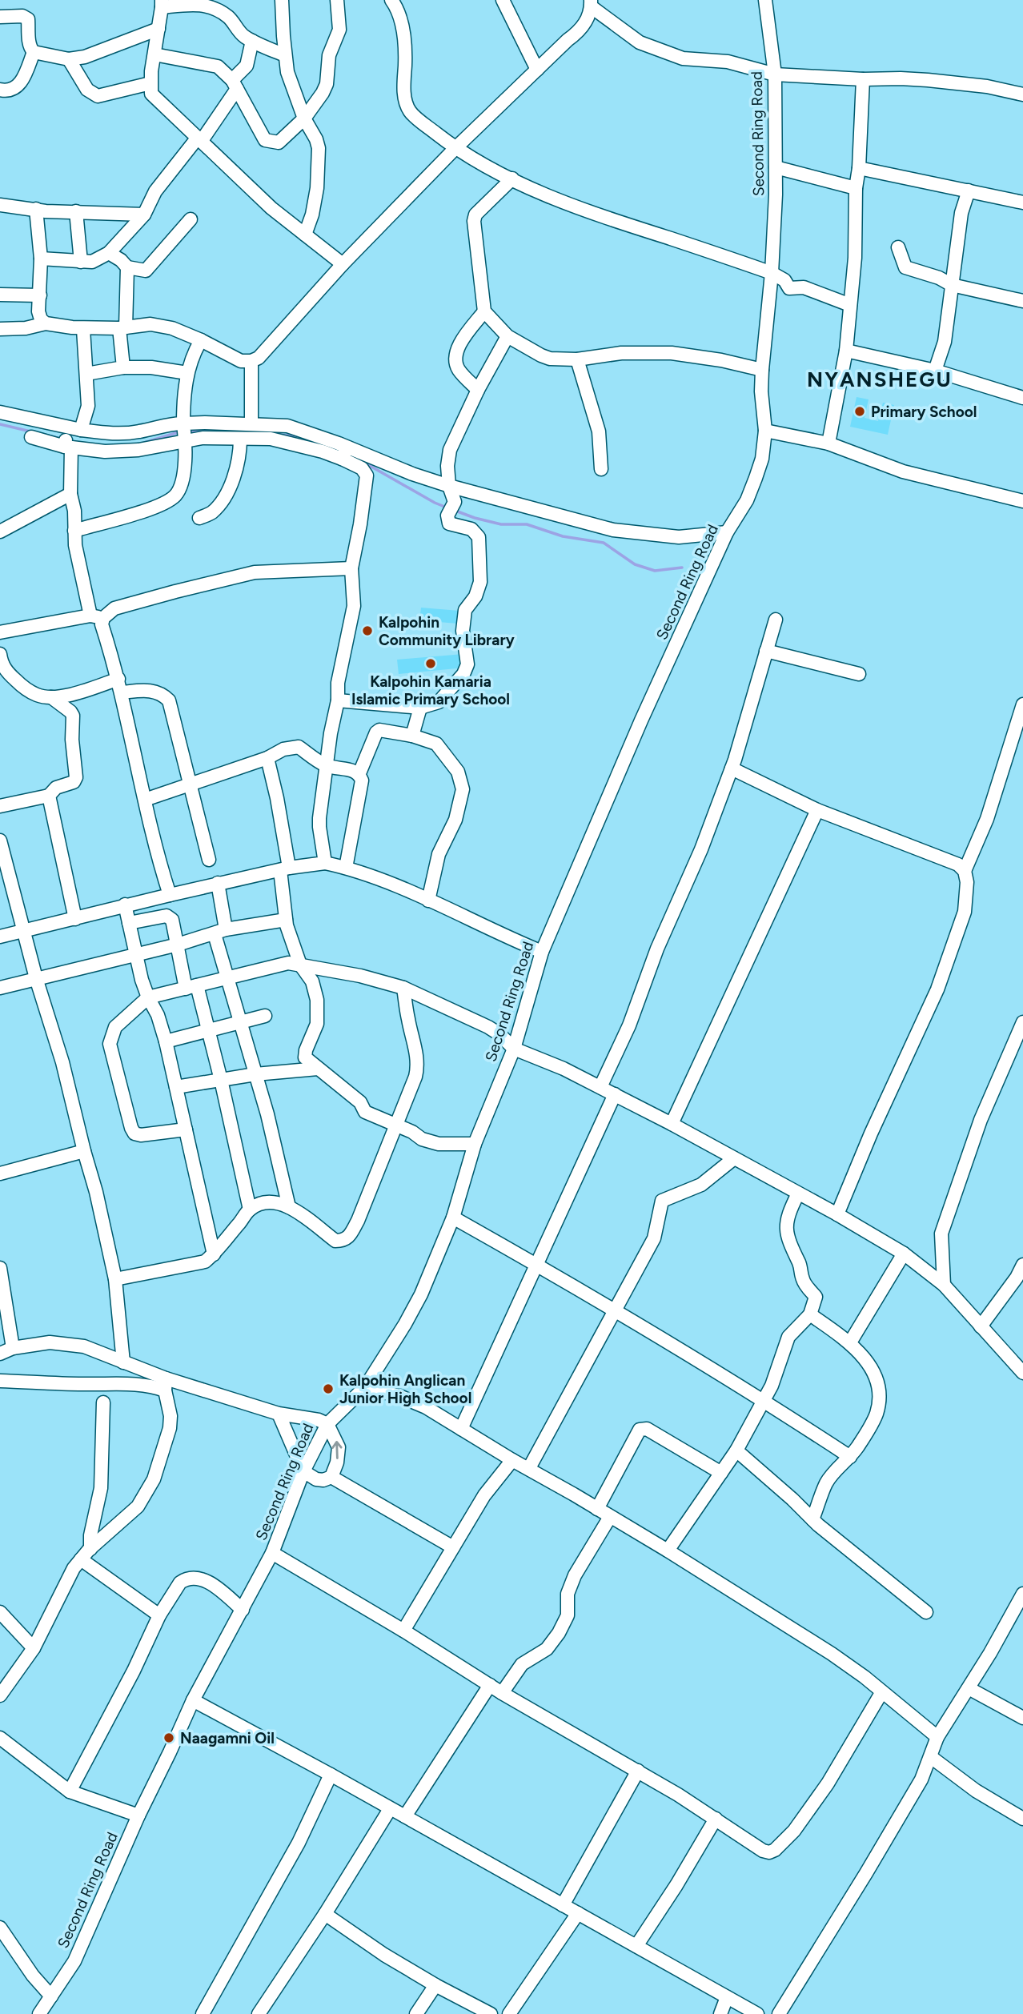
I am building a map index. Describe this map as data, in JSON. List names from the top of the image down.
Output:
{
  "streets": {
    "street": ["Second Ring Road"]
  },
  "districts": ["NYANSHEGU"],
  "places": [
    "Primary School",
    "Kalpohin Community Library",
    "Kalpohin Kamaria Islamic Primary School",
    "Kalpohin Anglican Junior High School",
    "Naagamni Oil"
  ]
}
